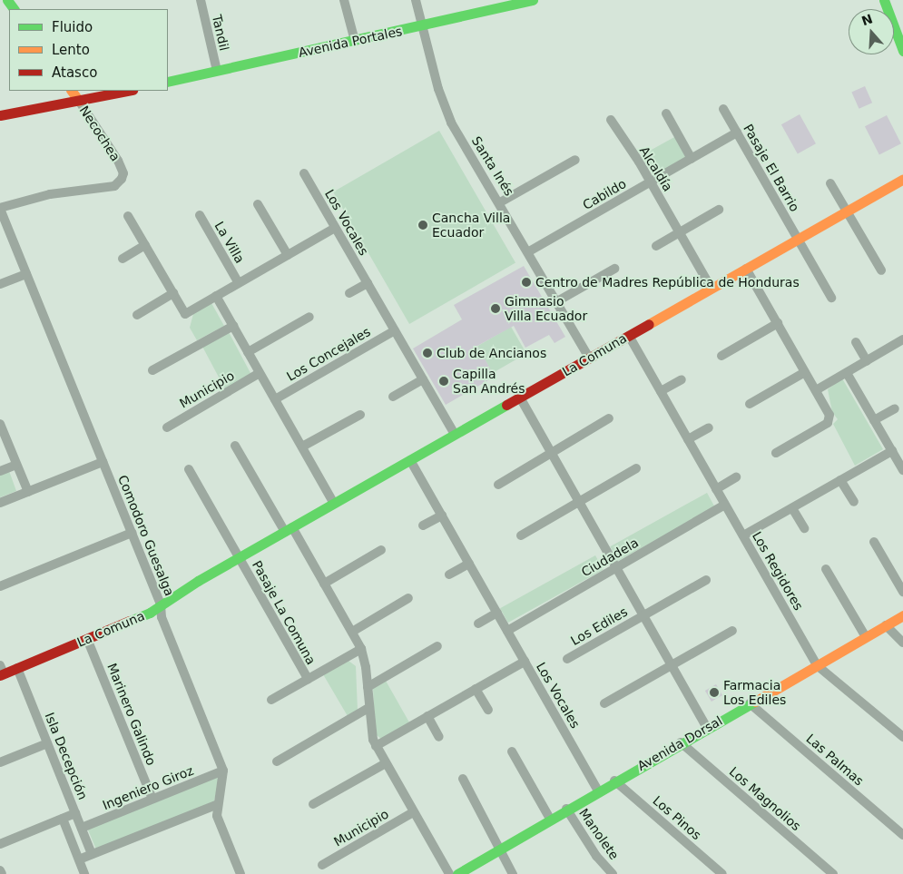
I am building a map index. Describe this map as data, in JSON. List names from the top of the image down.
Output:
{
  "streets": {
    "street": [
      "Tandil",
      "Avenida Portales",
      "Necochea",
      "Santa Inés",
      "Pasaje El Barrio",
      "Alcaldía",
      "Cabildo",
      "Los Vocales",
      "La Villa",
      "Los Concejales",
      "La Comuna",
      "Municipio",
      "Comodoro Guesalga",
      "Ciudadela",
      "Los Regidores",
      "Pasaje La Comuna",
      "Los Ediles",
      "Marinero Galindo",
      "Avenida Dorsal",
      "Isla Decepción",
      "Las Palmas",
      "Ingeniero Giroz",
      "Los Magnolios",
      "Los Pinos",
      "Manolete"
    ]
  },
  "crossings": [
    ["Tandil", "Avenida Portales"],
    ["Avenida Portales", "Santa Inés"],
    ["Necochea", "Comodoro Guesalga"],
    ["Santa Inés", "Cabildo"],
    ["Santa Inés", "La Comuna"],
    ["Pasaje El Barrio", "Cabildo"],
    ["Pasaje El Barrio", "La Comuna"],
    ["Alcaldía", "Cabildo"],
    ["Alcaldía", "La Comuna"],
    ["Los Vocales", "La Villa"],
    ["Los Vocales", "Los Concejales"],
    ["Los Vocales", "La Comuna"],
    ["Los Vocales", "Ciudadela"],
    ["Los Vocales", "Avenida Dorsal"],
    ["La Comuna", "Comodoro Guesalga"],
    ["La Comuna", "Los Regidores"],
    ["La Comuna", "Pasaje La Comuna"],
    ["La Comuna", "Los Ediles"],
    ["La Comuna", "Marinero Galindo"],
    ["La Comuna", "Isla Decepción"],
    ["Comodoro Guesalga", "Ingeniero Giroz"],
    ["Ciudadela", "Los Regidores"],
    ["Ciudadela", "Los Ediles"],
    ["Los Regidores", "Avenida Dorsal"],
    ["Los Ediles", "Avenida Dorsal"],
    ["Marinero Galindo", "Ingeniero Giroz"],
    ["Avenida Dorsal", "Las Palmas"],
    ["Avenida Dorsal", "Los Magnolios"],
    ["Avenida Dorsal", "Los Pinos"],
    ["Avenida Dorsal", "Manolete"],
    ["Isla Decepción", "Ingeniero Giroz"]
  ],
  "places": [
    "Cancha Villa Ecuador",
    "Centro de Madres República de Honduras",
    "Gimnasio Villa Ecuador",
    "Club de Ancianos",
    "Capilla San Andrés",
    "Farmacia Los Ediles"
  ],
  "legend": ["Fluido", "Lento", "Atasco"],
  "north": "top"
}
